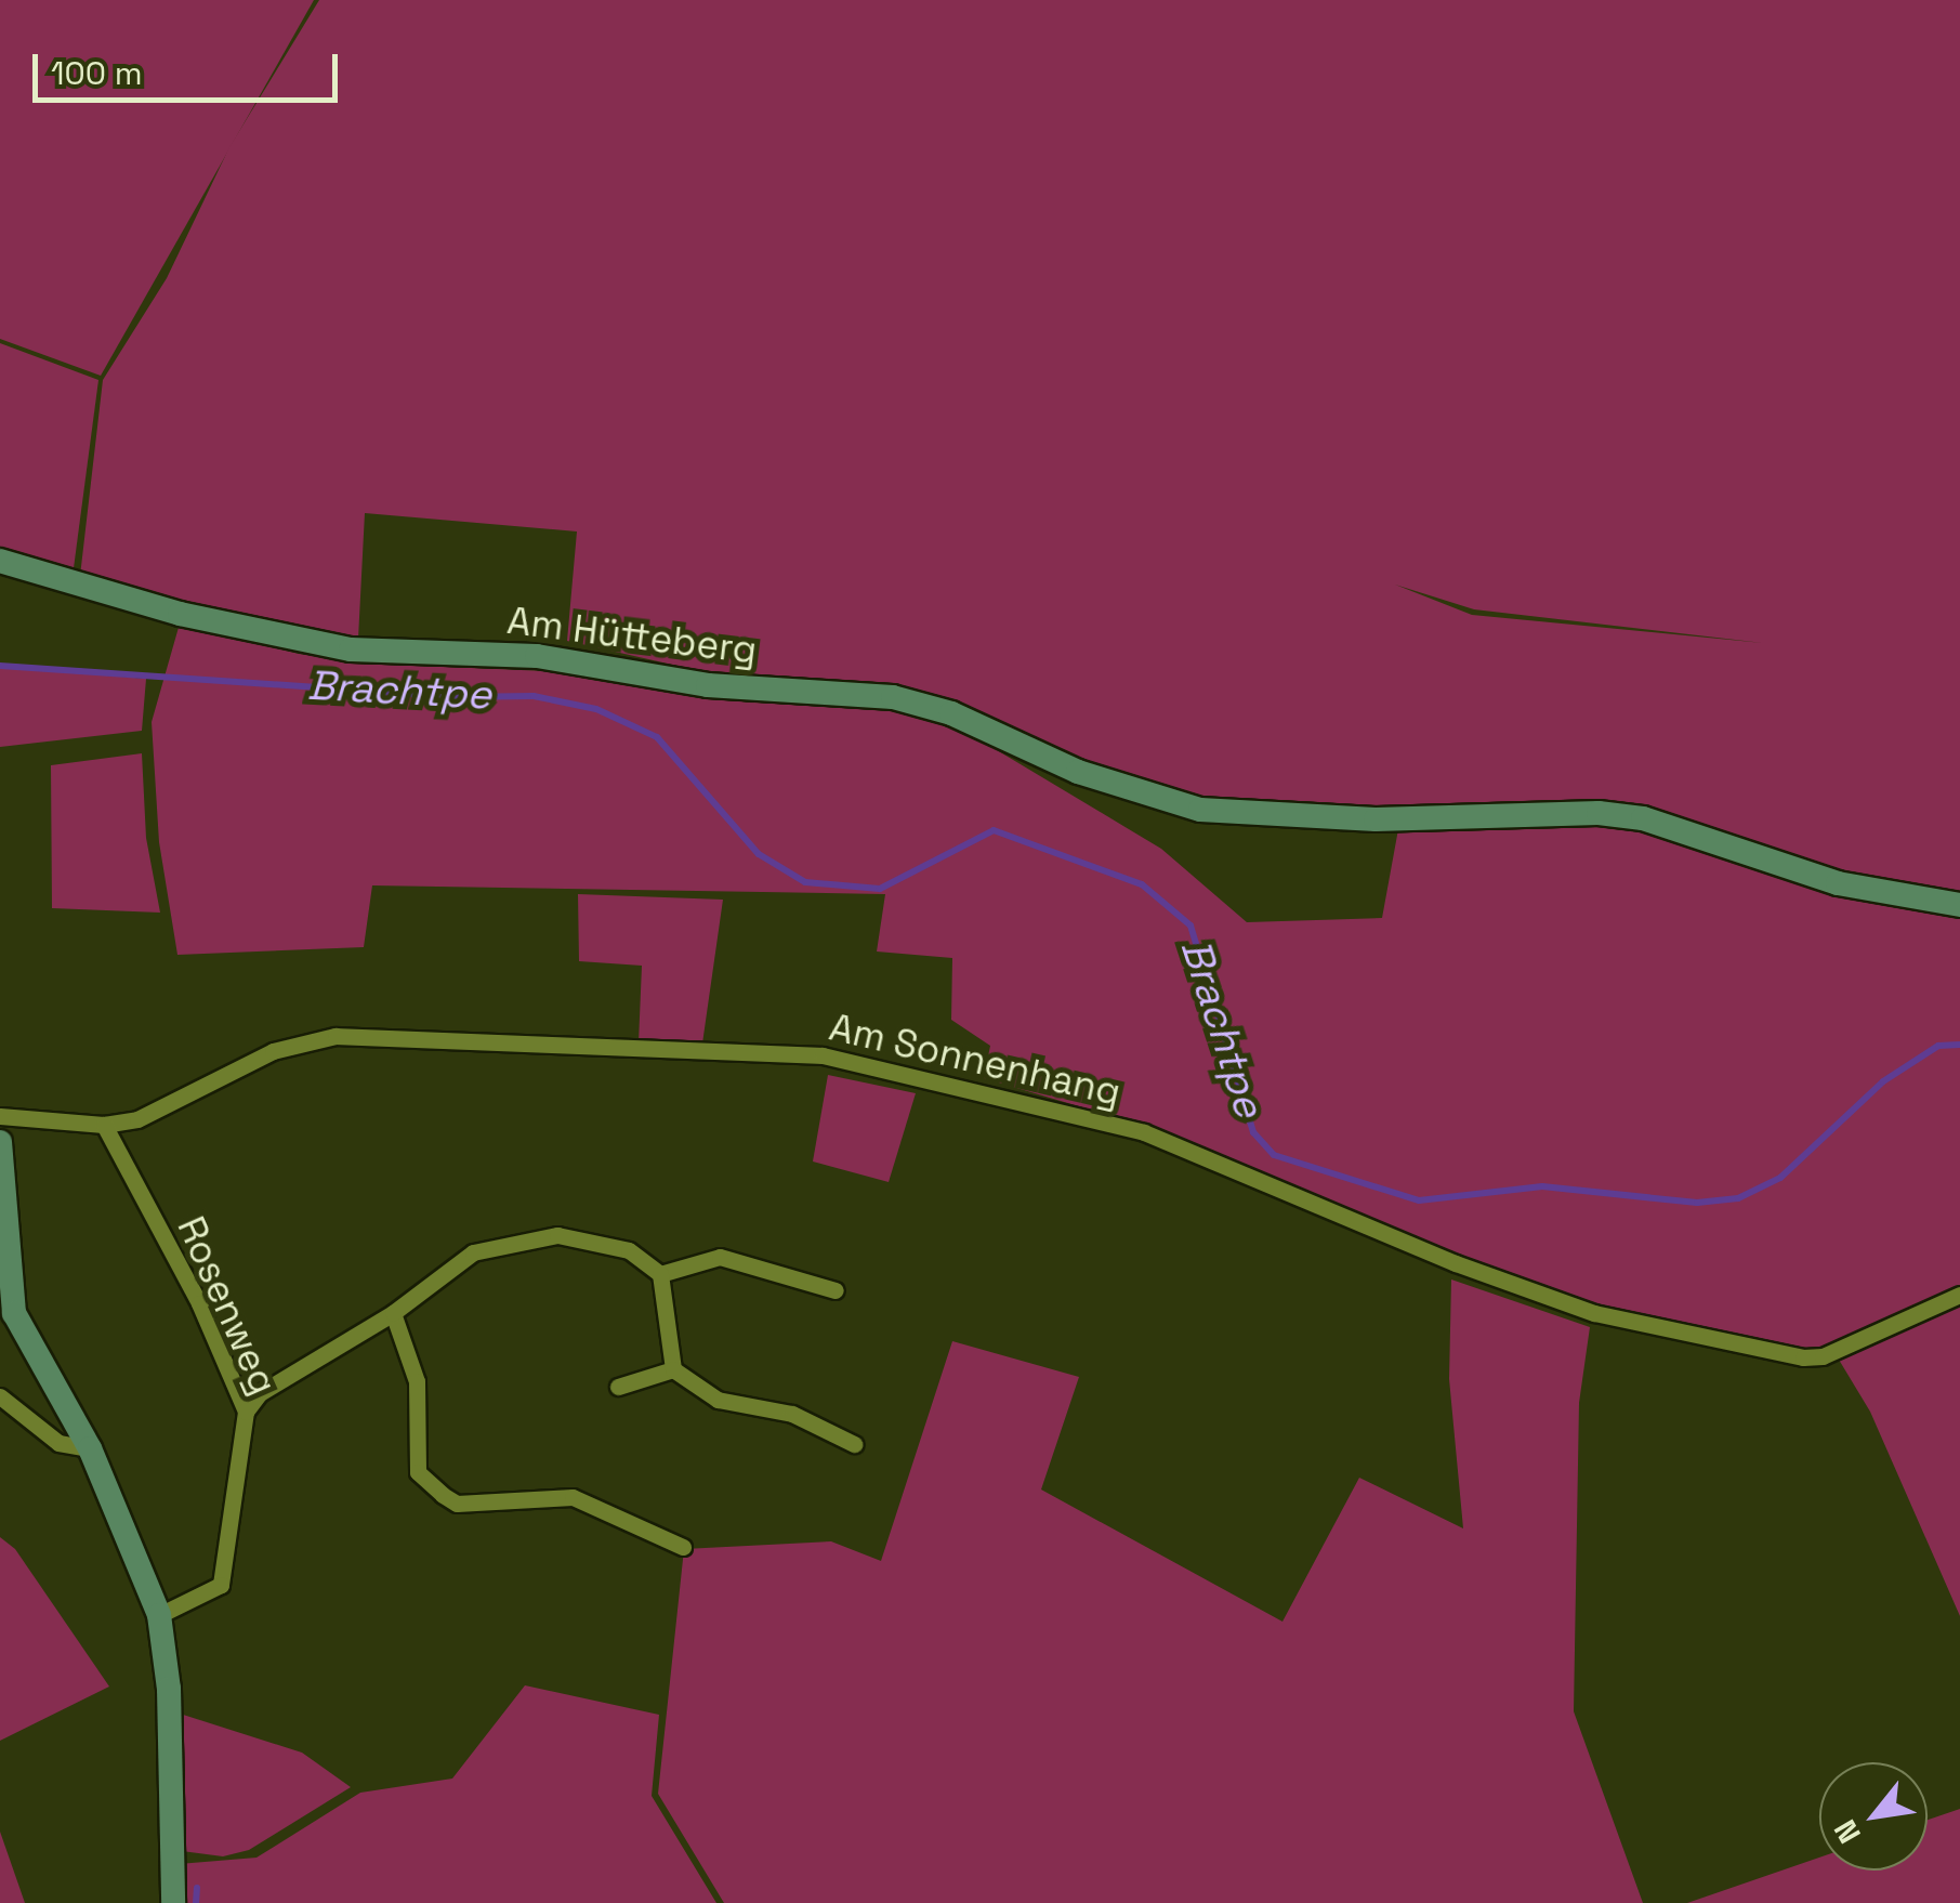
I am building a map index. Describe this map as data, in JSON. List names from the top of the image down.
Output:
{
  "streets": {
    "main road": ["Am Hütteberg"],
    "street": ["Am Sonnenhang", "Rosenweg"]
  },
  "crossings": [
    ["Am Sonnenhang", "Rosenweg"]
  ],
  "water": ["Brachtpe"],
  "scale_bar": "100 m",
  "north": "bottom left"
}
